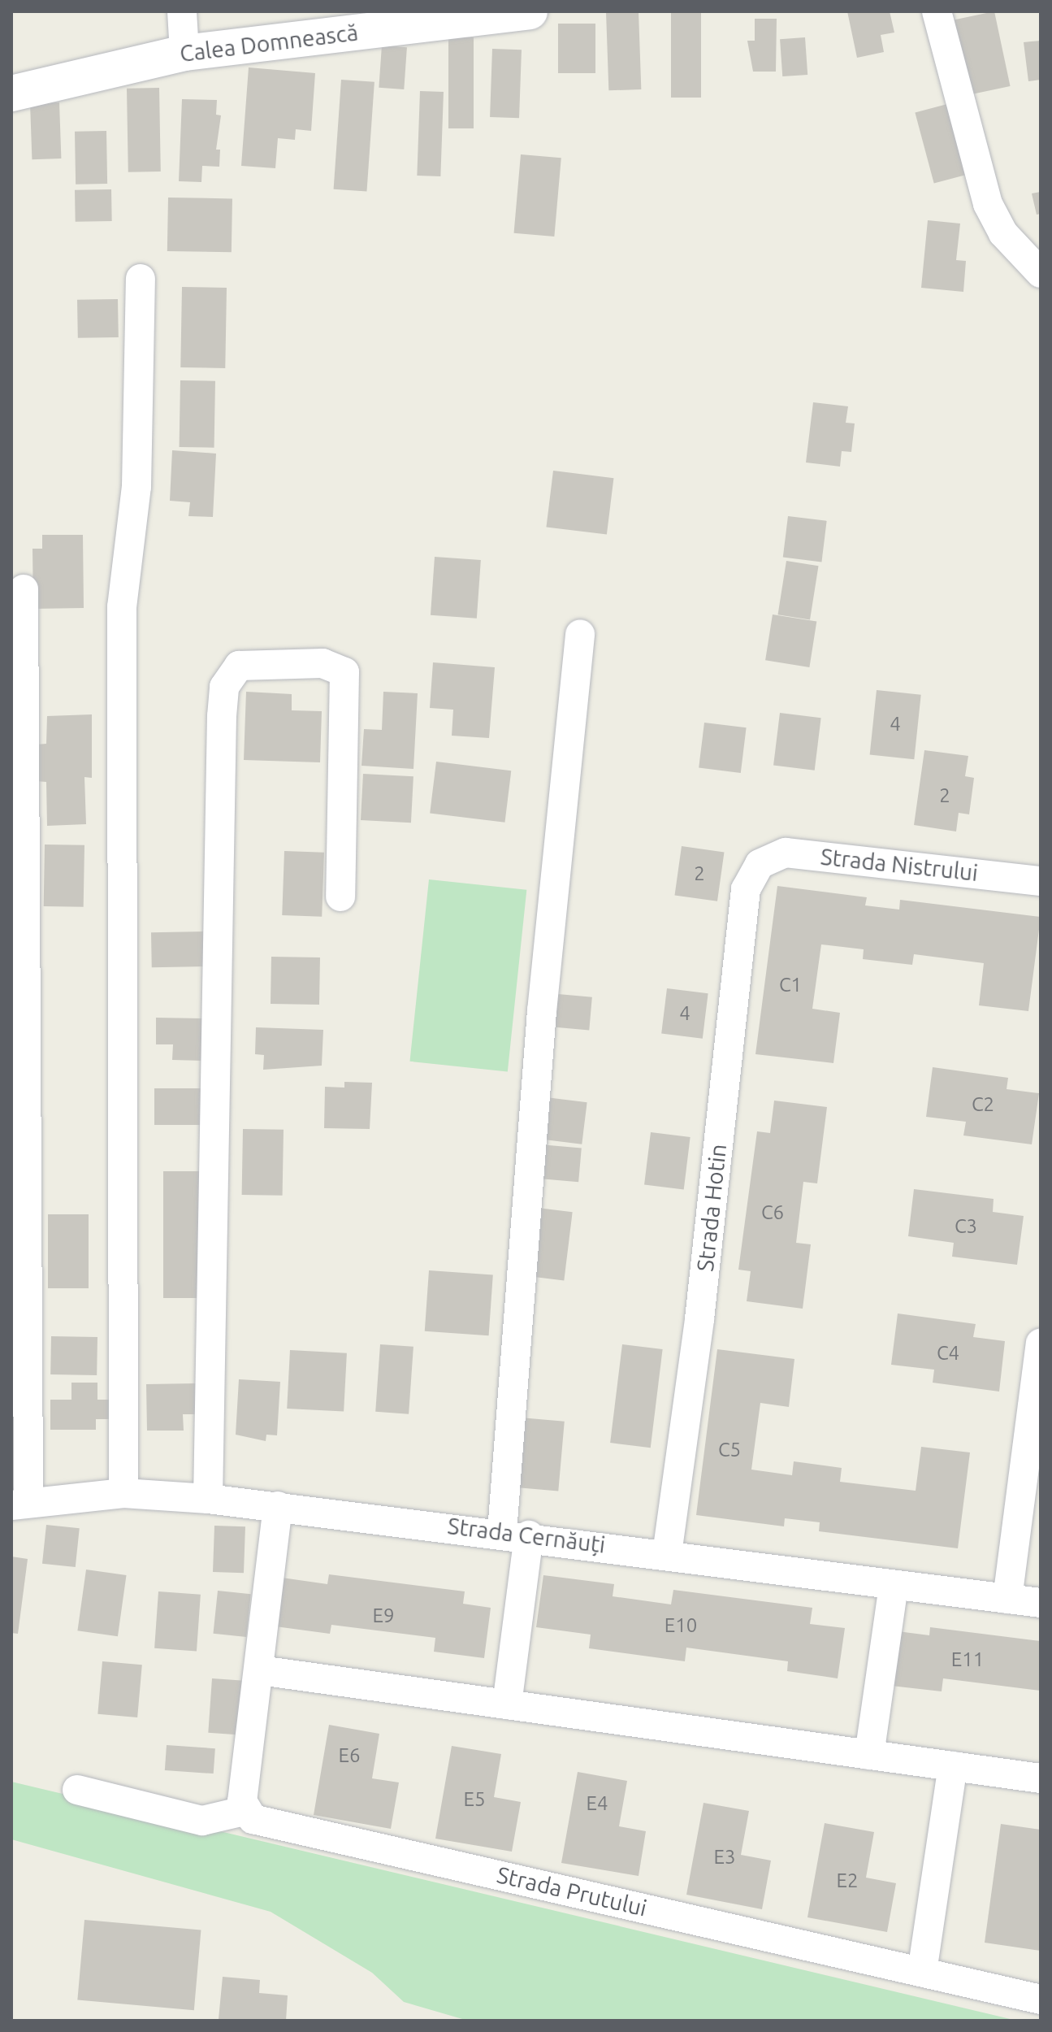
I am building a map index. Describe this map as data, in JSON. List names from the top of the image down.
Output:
{
  "streets": {
    "main road": ["Calea Domnească"],
    "street": [
      "Strada Nistrului",
      "Strada Hotin",
      "Strada Cernăuți",
      "Strada Prutului"
    ]
  },
  "crossings": [
    ["Strada Nistrului", "Strada Hotin"],
    ["Strada Hotin", "Strada Cernăuți"]
  ],
  "house_numbers": [
    "4",
    "2",
    "2",
    "C1",
    "4",
    "C2",
    "C6",
    "C3",
    "C4",
    "C5",
    "E9",
    "E10",
    "E11",
    "E6",
    "E5",
    "E4",
    "E3",
    "E2"
  ]
}
